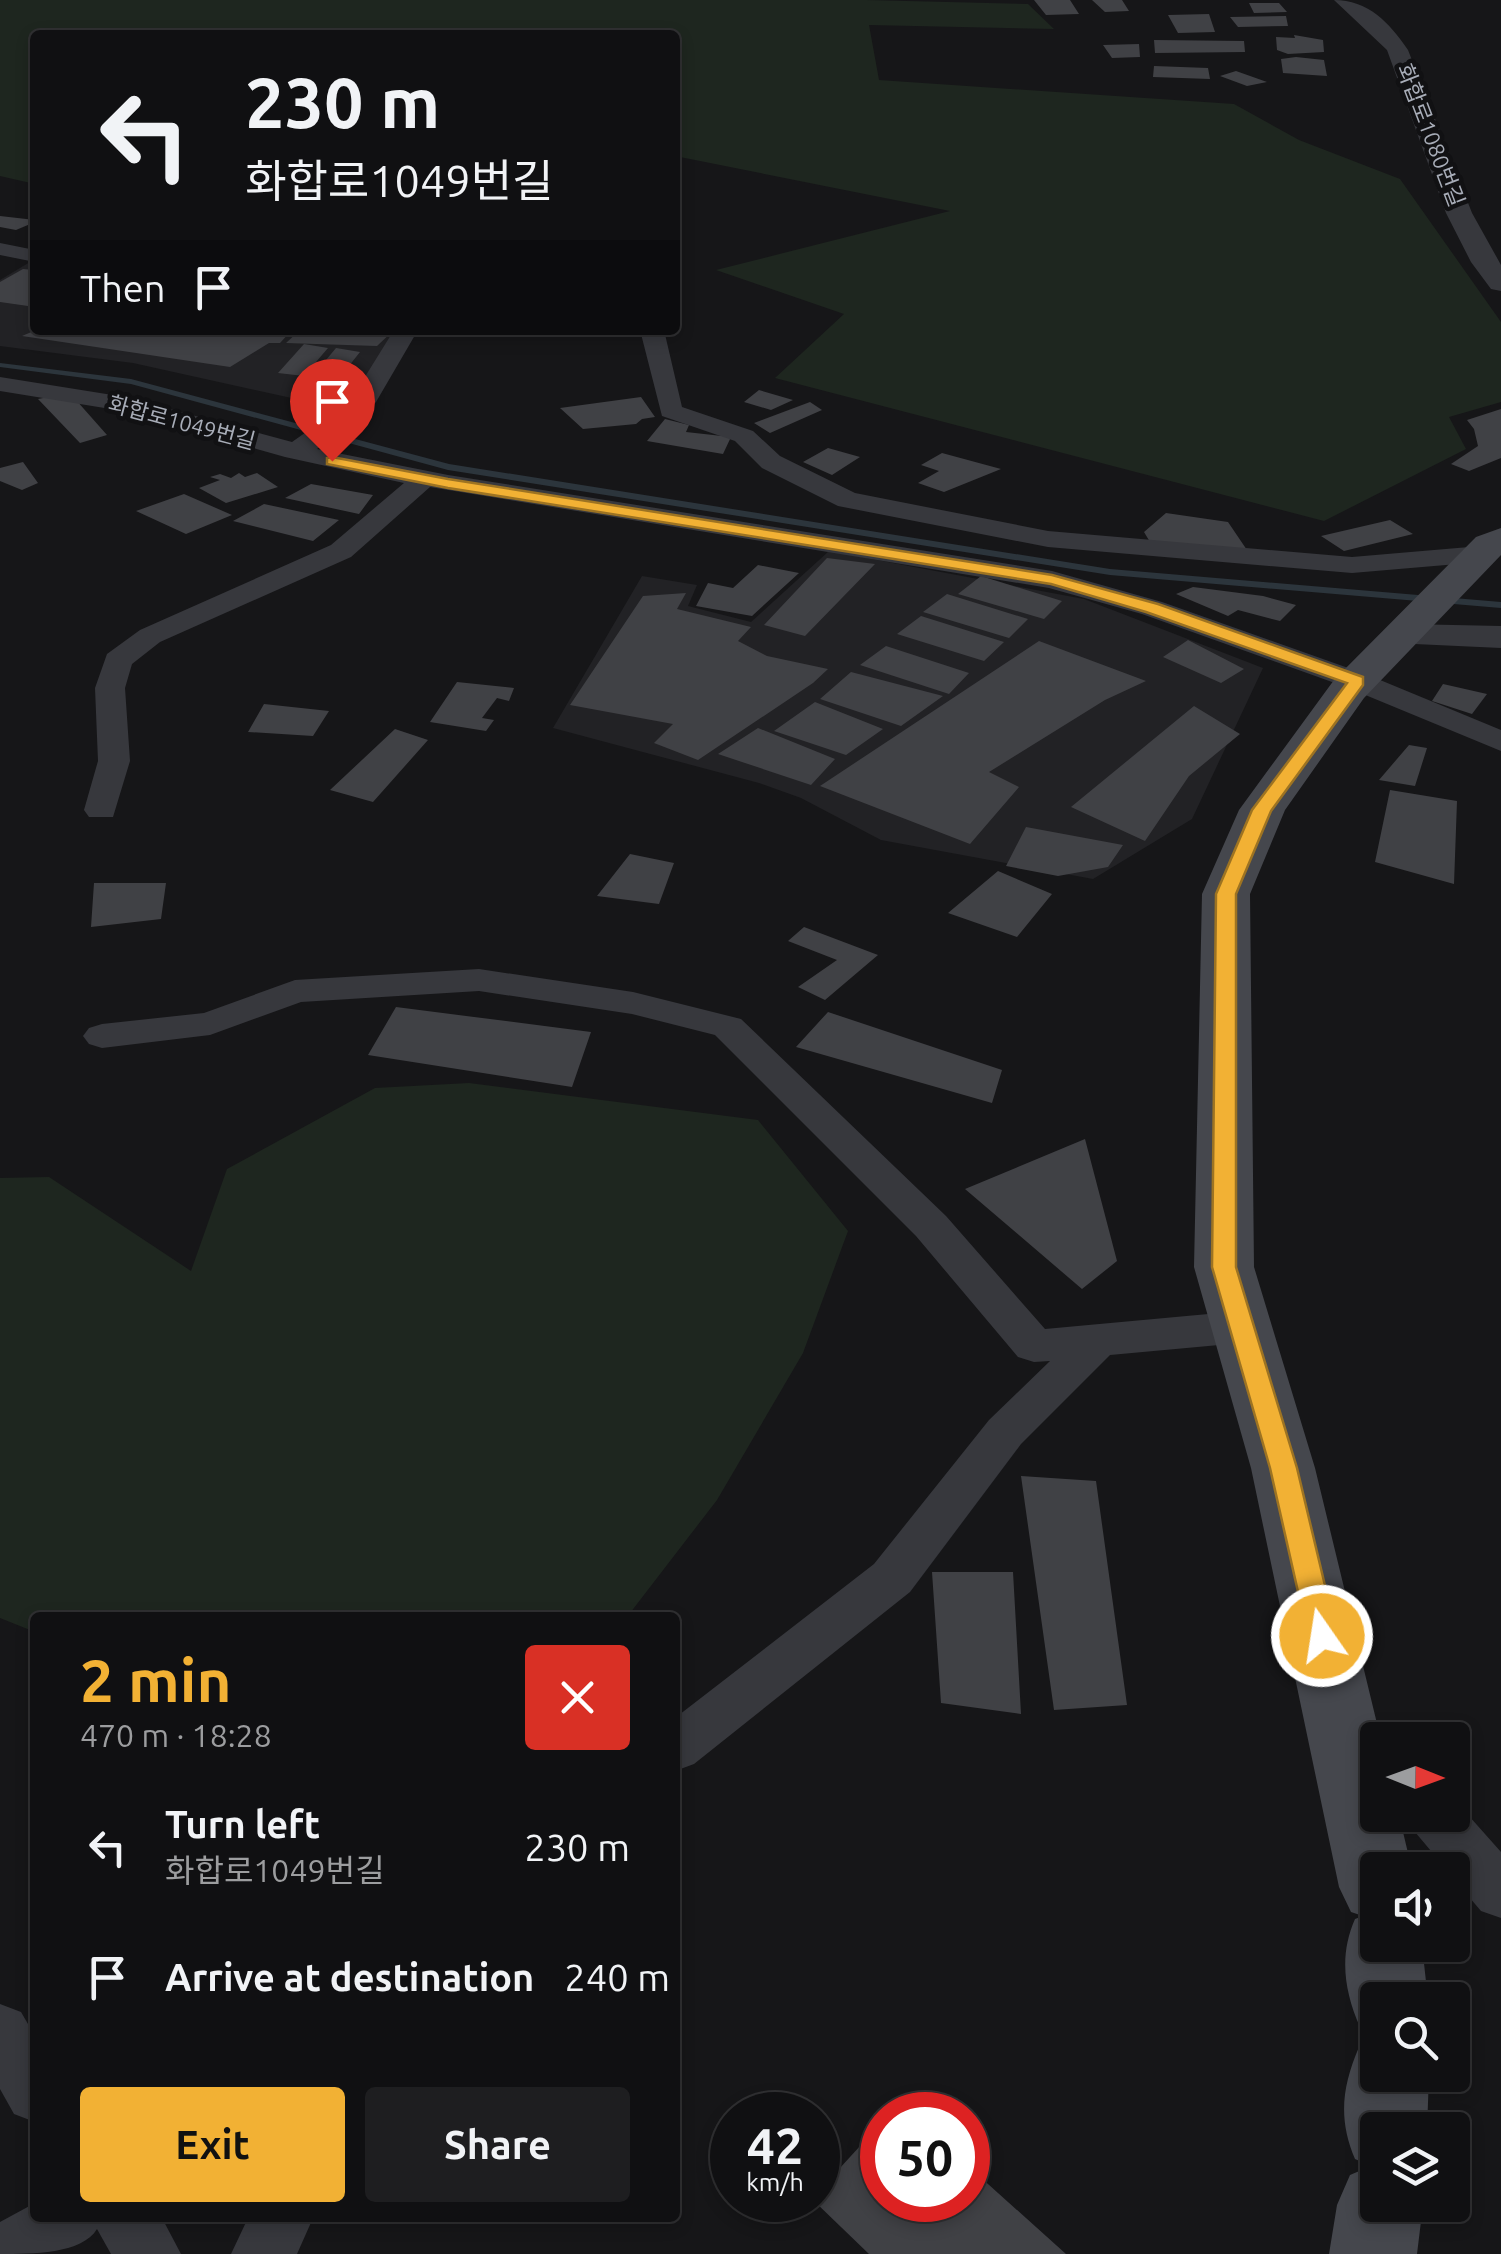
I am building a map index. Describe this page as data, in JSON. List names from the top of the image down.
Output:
{
  "streets": {
    "street": ["화합로1080번길", "화합로1049번길"]
  },
  "north": "right",
  "page": {
    "turn": ["230 m", "화합로1049번길"],
    "then": "Then",
    "heading": ["2 min", "470 m · 18:28"],
    "list": [
      {
        "name": "Turn left",
        "note": "화합로1049번길",
        "value": "230 m"
      },
      {
        "name": "Arrive at destination",
        "value": "240 m"
      }
    ],
    "buttons": ["Exit", "Share"],
    "speed": "42 km/h",
    "limit": "50"
  }
}
